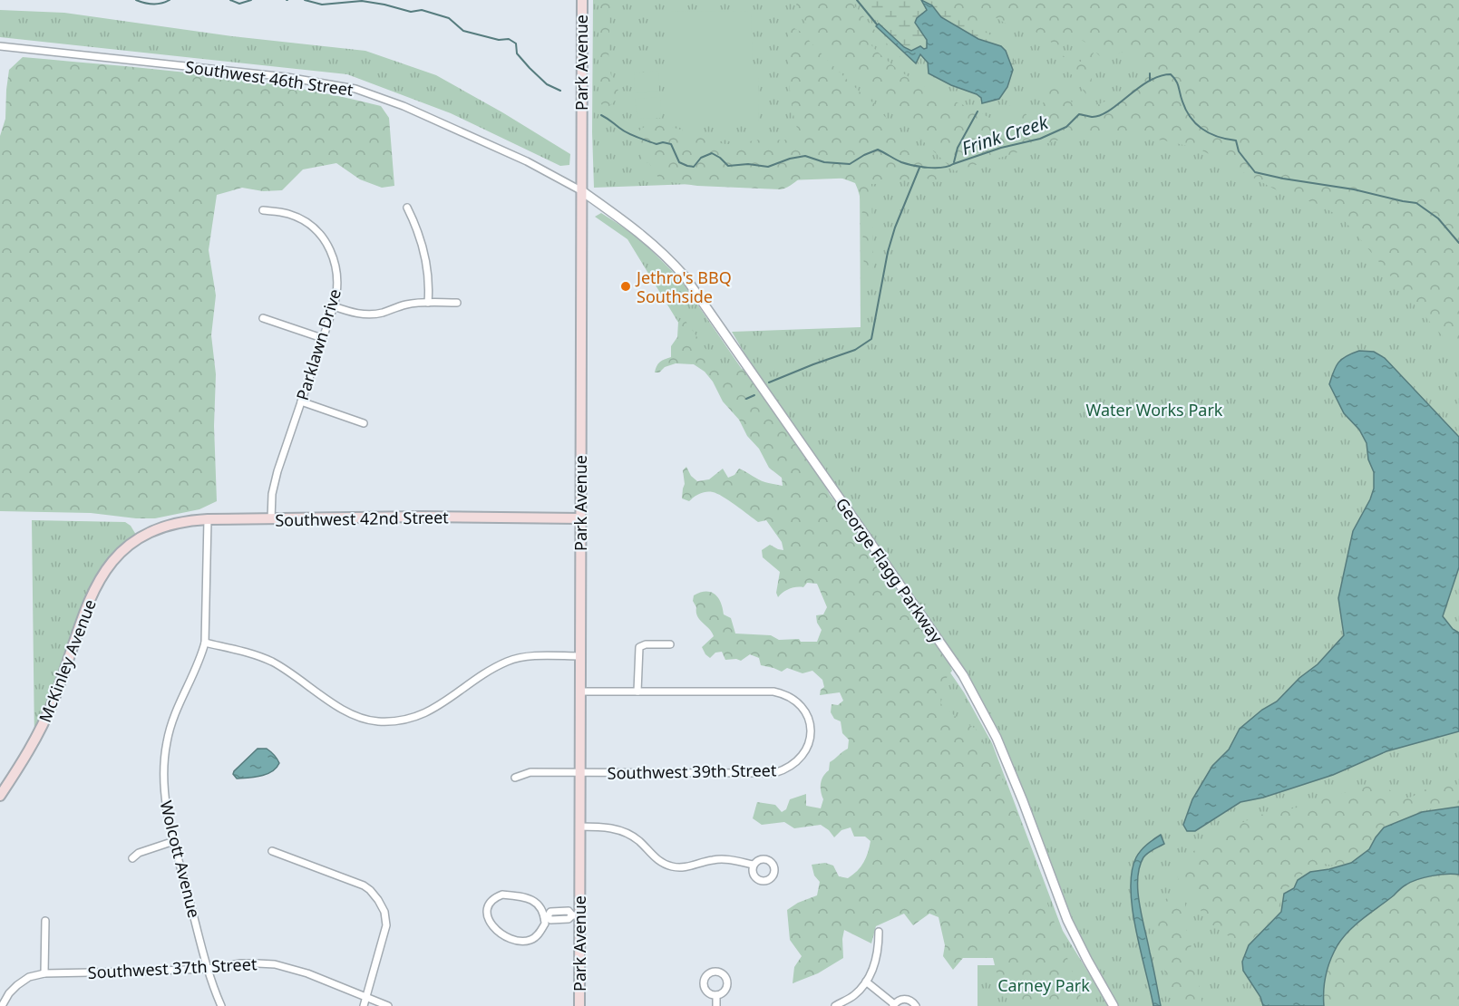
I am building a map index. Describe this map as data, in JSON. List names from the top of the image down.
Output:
{
  "streets": {
    "main road": ["Park Avenue", "Southwest 42nd Street", "McKinley Avenue"],
    "street": [
      "Southwest 46th Street",
      "Parklawn Drive",
      "George Flagg Parkway",
      "Southwest 39th Street",
      "Wolcott Avenue",
      "Southwest 37th Street"
    ]
  },
  "crossings": [
    ["Park Avenue", "Southwest 46th Street"],
    ["Park Avenue", "Southwest 42nd Street"],
    ["Park Avenue", "George Flagg Parkway"],
    ["Park Avenue", "Southwest 39th Street"],
    ["Southwest 46th Street", "George Flagg Parkway"],
    ["Parklawn Drive", "Southwest 42nd Street"],
    ["Southwest 42nd Street", "McKinley Avenue"],
    ["Southwest 42nd Street", "Wolcott Avenue"],
    ["Wolcott Avenue", "Southwest 37th Street"]
  ],
  "water": ["Frink Creek"],
  "parks": ["Water Works Park", "Carney Park"],
  "places": ["Jethro's BBQ Southside"]
}
